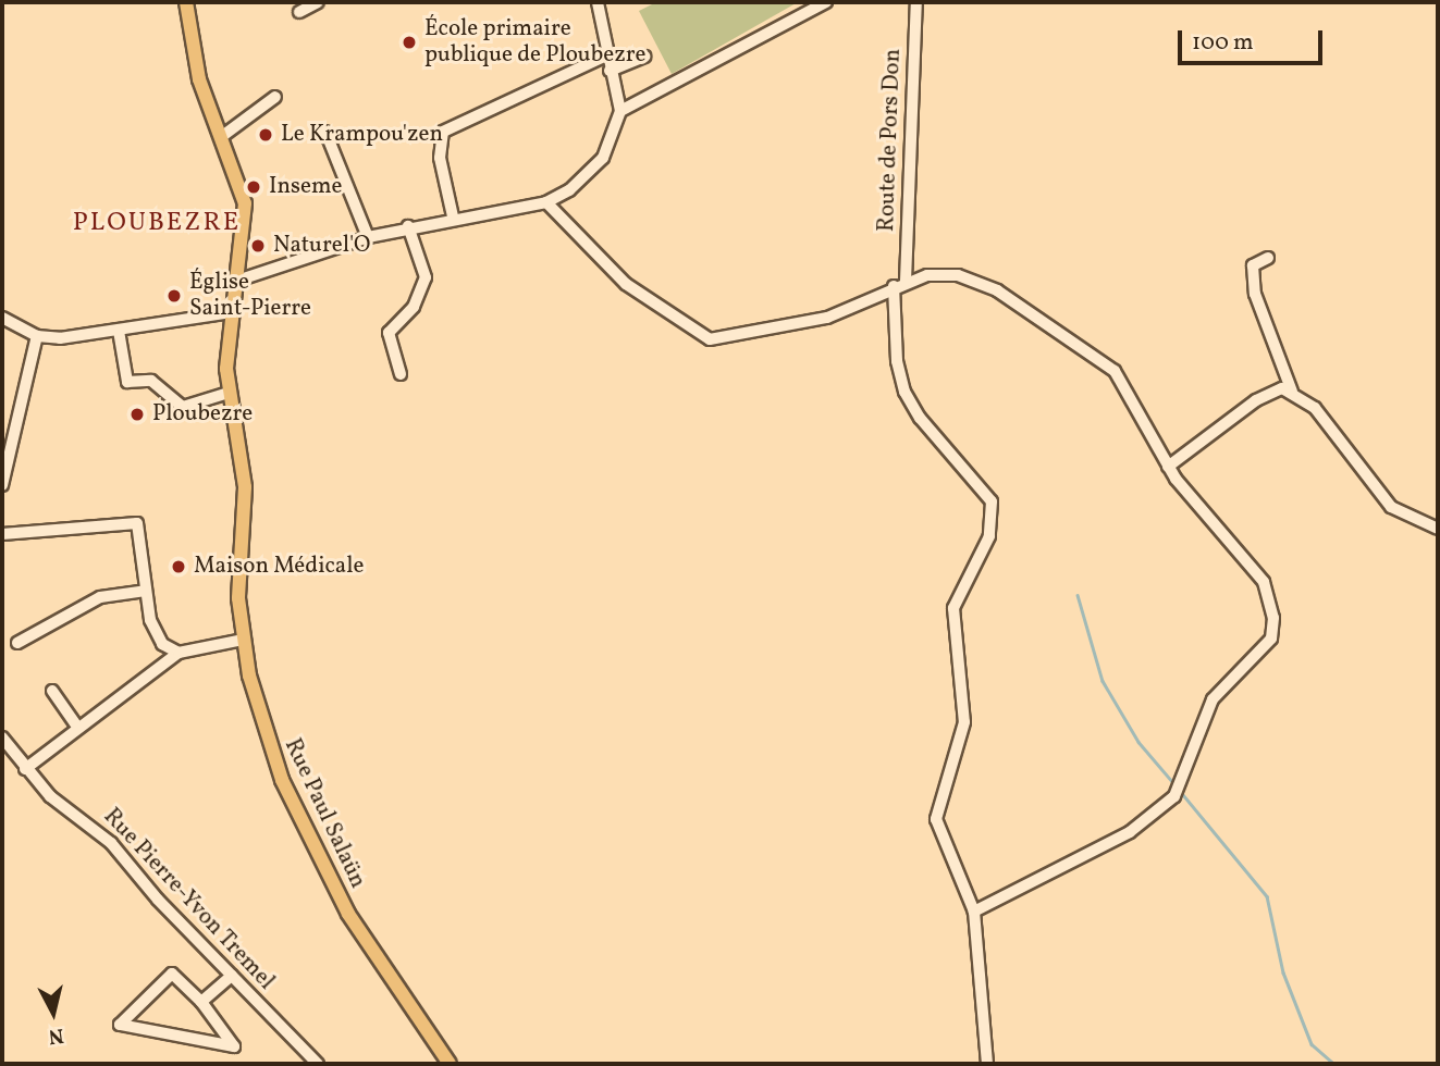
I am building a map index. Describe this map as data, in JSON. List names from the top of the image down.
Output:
{
  "streets": {
    "main road": ["Rue Paul Salaün"],
    "street": ["Route de Pors Don", "Rue Pierre-Yvon Tremel"]
  },
  "districts": ["PLOUBEZRE"],
  "places": [
    "École primaire publique de Ploubezre",
    "Le Krampou'zen",
    "Inseme",
    "Naturel'O",
    "Église Saint-Pierre",
    "Ploubezre",
    "Maison Médicale"
  ],
  "scale_bar": "100 m",
  "north": "bottom"
}
